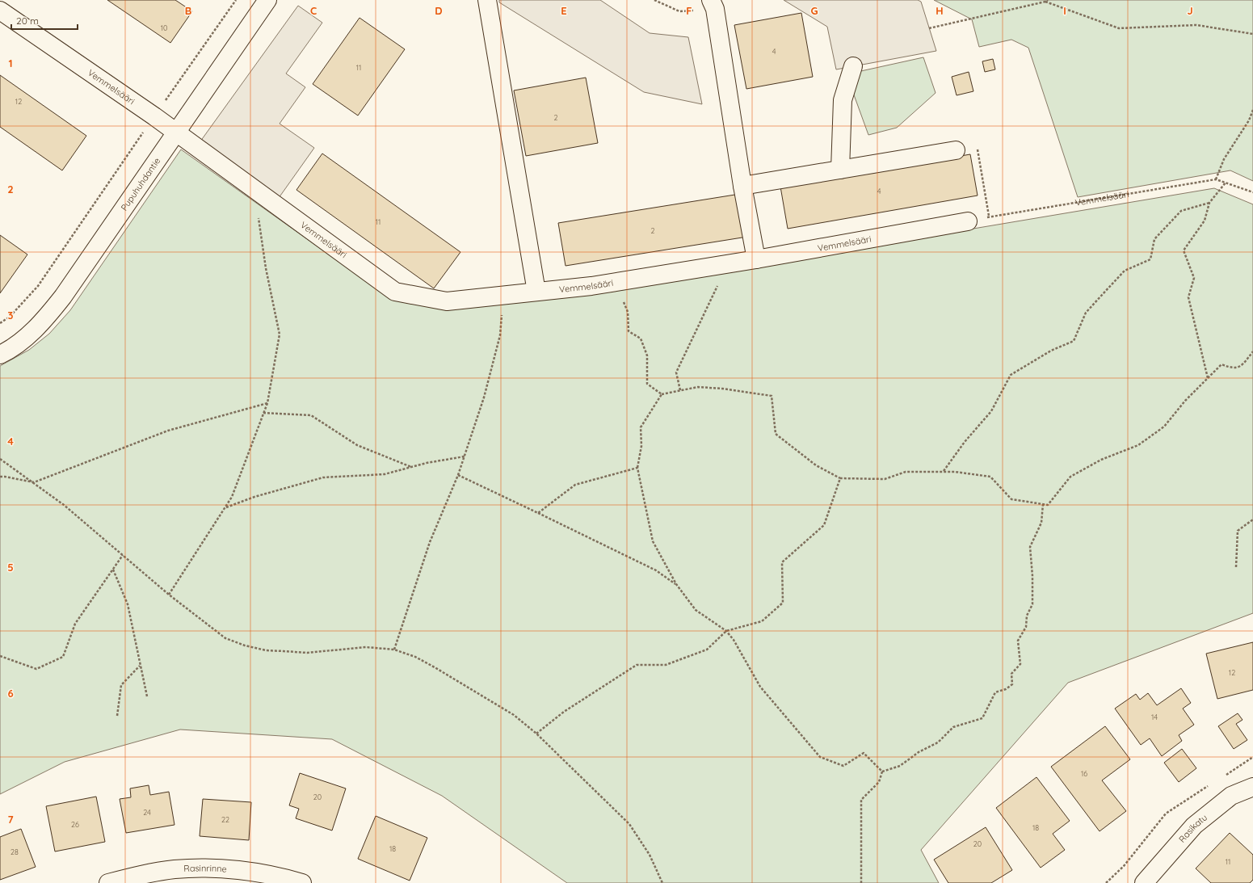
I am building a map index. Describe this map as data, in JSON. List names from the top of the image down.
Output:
{
  "streets": {
    "street": [
      "Vemmelsääri",
      "Pupuhuhdantie",
      "Rasikatu",
      "Rasinrinne"
    ]
  },
  "crossings": [
    ["Vemmelsääri", "Pupuhuhdantie"]
  ],
  "house_numbers": [
    "10",
    "4",
    "11",
    "12",
    "2",
    "4",
    "11",
    "2",
    "12",
    "14",
    "16",
    "20",
    "24",
    "22",
    "26",
    "18",
    "20",
    "18",
    "28",
    "11"
  ],
  "scale_bar": "20 m",
  "grid": {
    "columns": [
      "B",
      "C",
      "D",
      "E",
      "F",
      "G",
      "H",
      "I",
      "J"
    ],
    "rows": [
      "1",
      "2",
      "3",
      "4",
      "5",
      "6",
      "7"
    ]
  }
}
